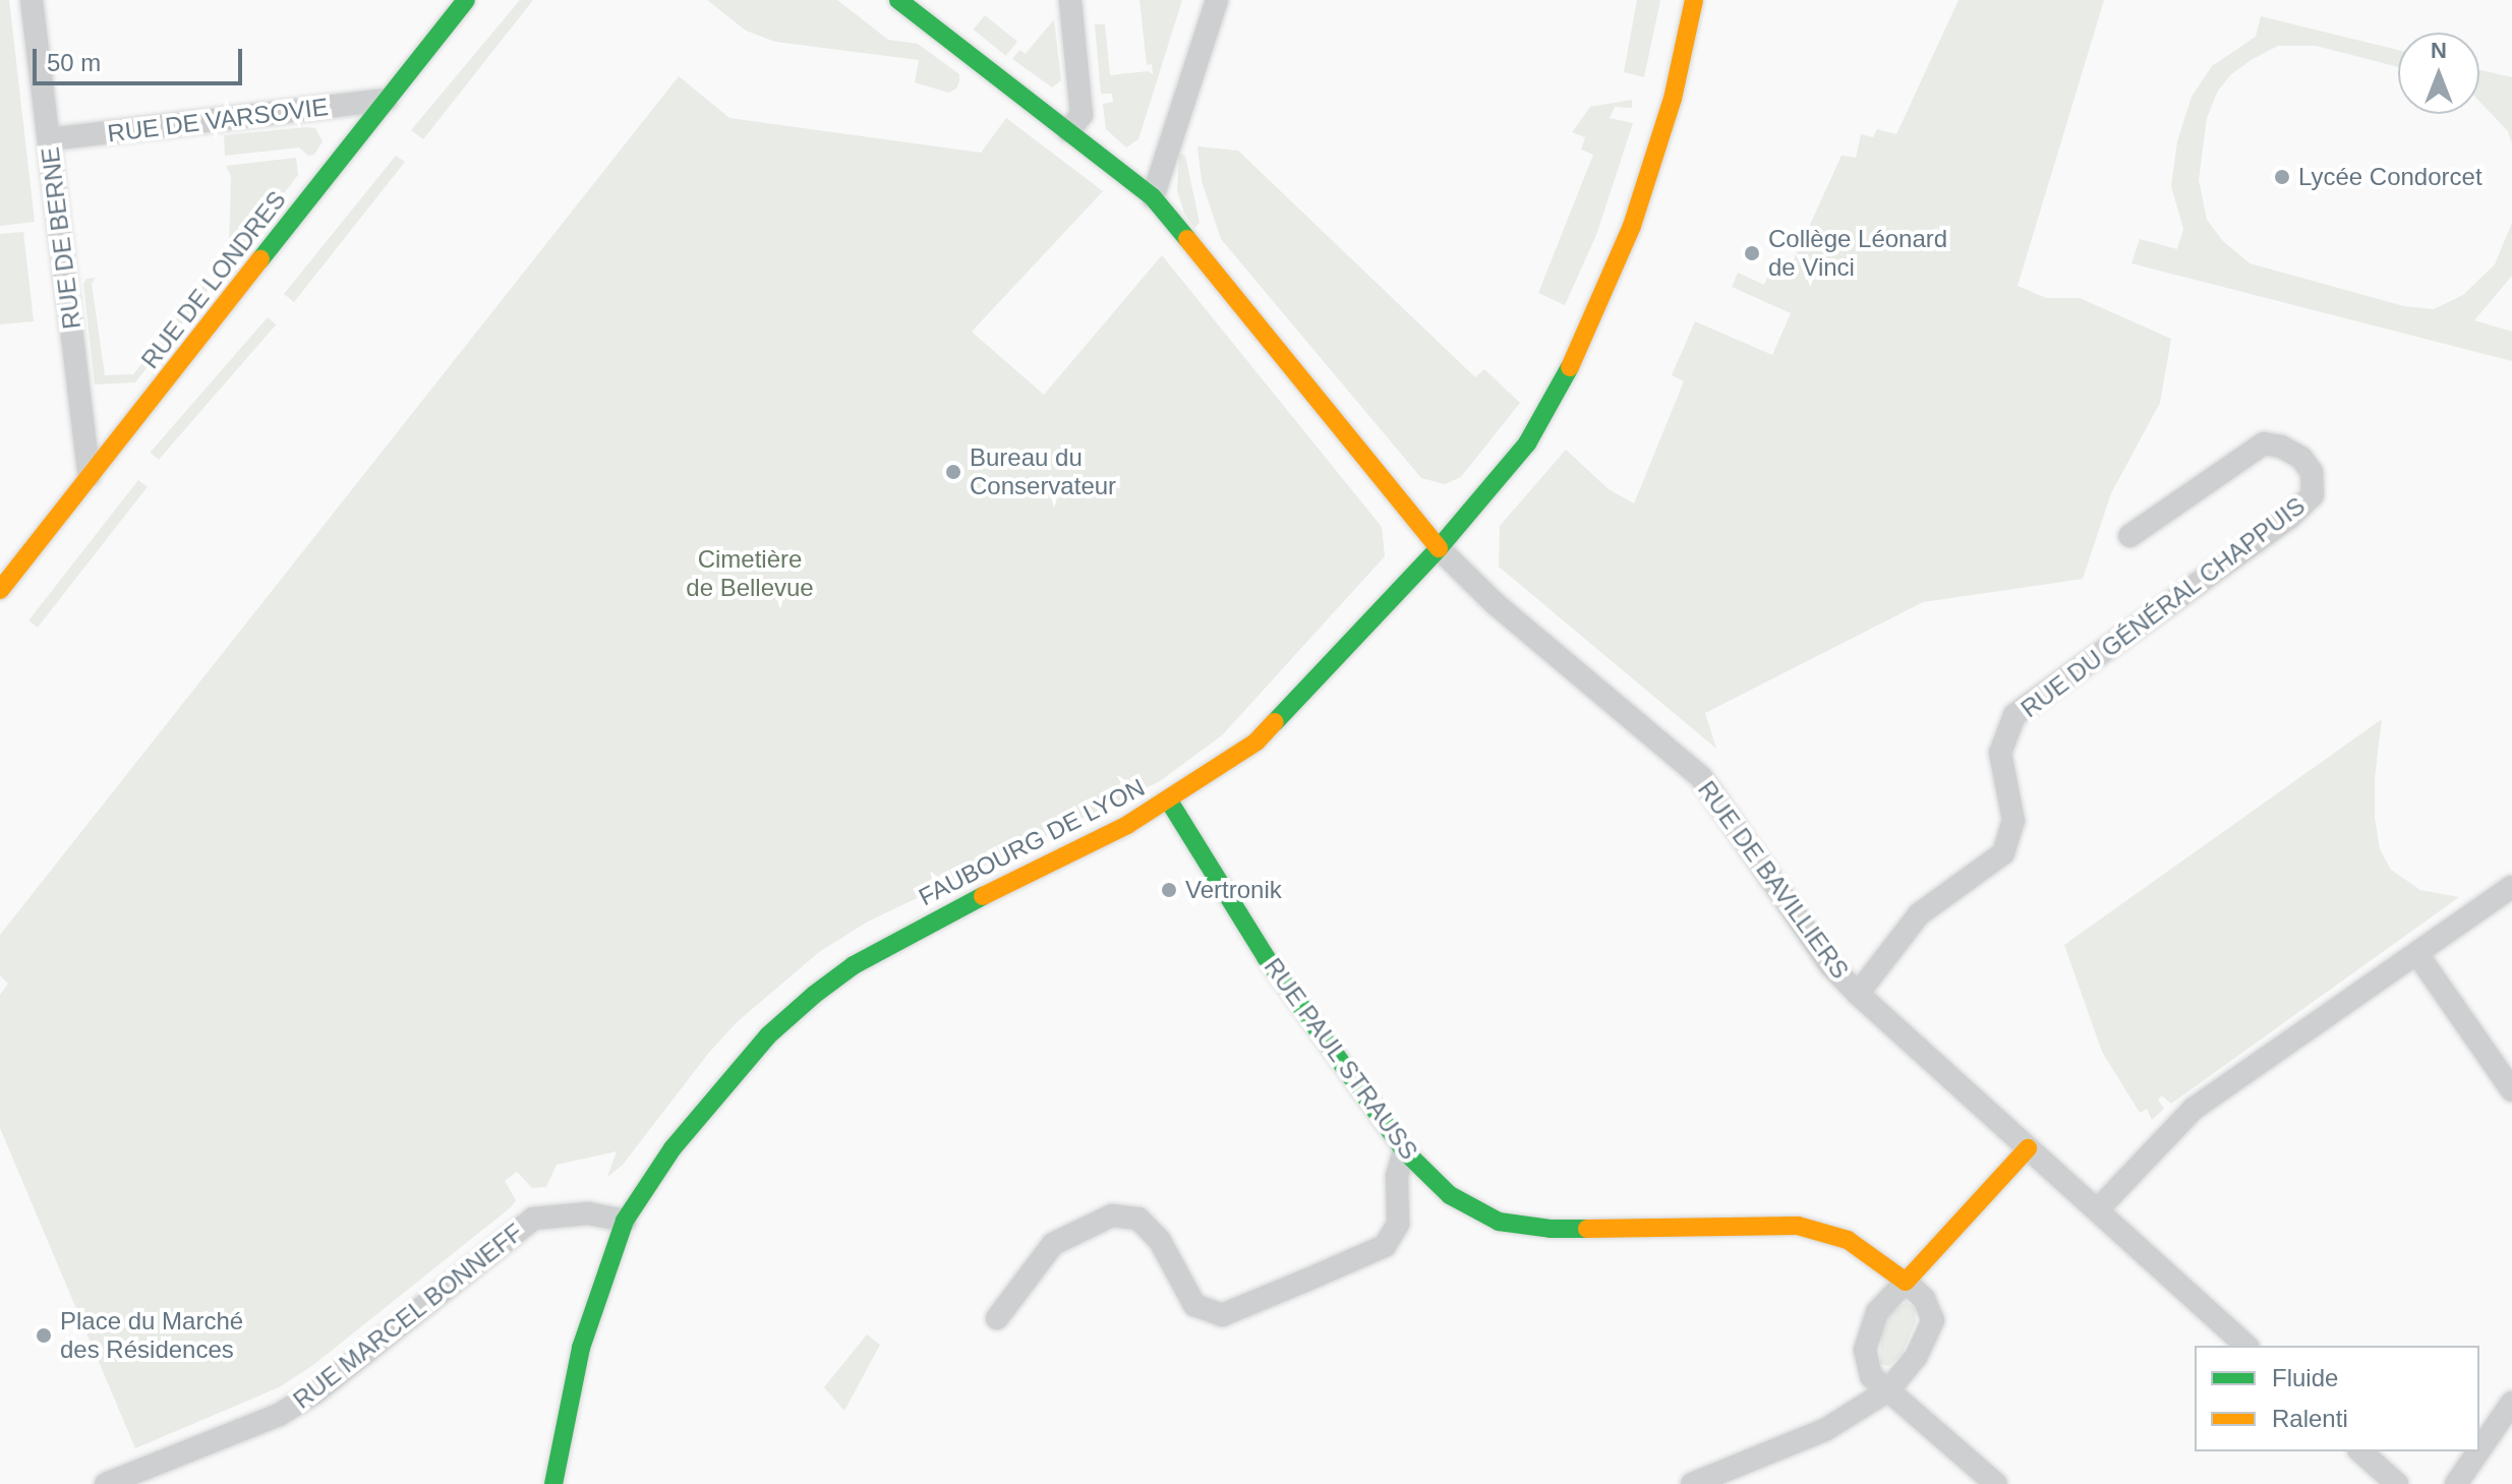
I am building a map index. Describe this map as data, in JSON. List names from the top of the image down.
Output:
{
  "streets": {
    "street": [
      "RUE DE VARSOVIE",
      "RUE DE BERNE",
      "RUE DE LONDRES",
      "RUE DU GÉNÉRAL CHAPPUIS",
      "FAUBOURG DE LYON",
      "RUE DE BAVILLIERS",
      "RUE PAUL STRAUSS",
      "RUE MARCEL BONNEFF"
    ]
  },
  "crossings": [
    ["RUE DE VARSOVIE", "RUE DE BERNE"],
    ["RUE DE VARSOVIE", "RUE DE LONDRES"],
    ["RUE DE BERNE", "RUE DE LONDRES"],
    ["RUE DU GÉNÉRAL CHAPPUIS", "RUE DE BAVILLIERS"],
    ["FAUBOURG DE LYON", "RUE DE BAVILLIERS"],
    ["FAUBOURG DE LYON", "RUE PAUL STRAUSS"],
    ["FAUBOURG DE LYON", "RUE MARCEL BONNEFF"]
  ],
  "parks": ["Cimetière de Bellevue"],
  "places": [
    "Lycée Condorcet",
    "Collège Léonard de Vinci",
    "Bureau du Conservateur",
    "Vertronik",
    "Place du Marché des Résidences"
  ],
  "legend": ["Fluide", "Ralenti"],
  "scale_bar": "50 m",
  "north": "top"
}
